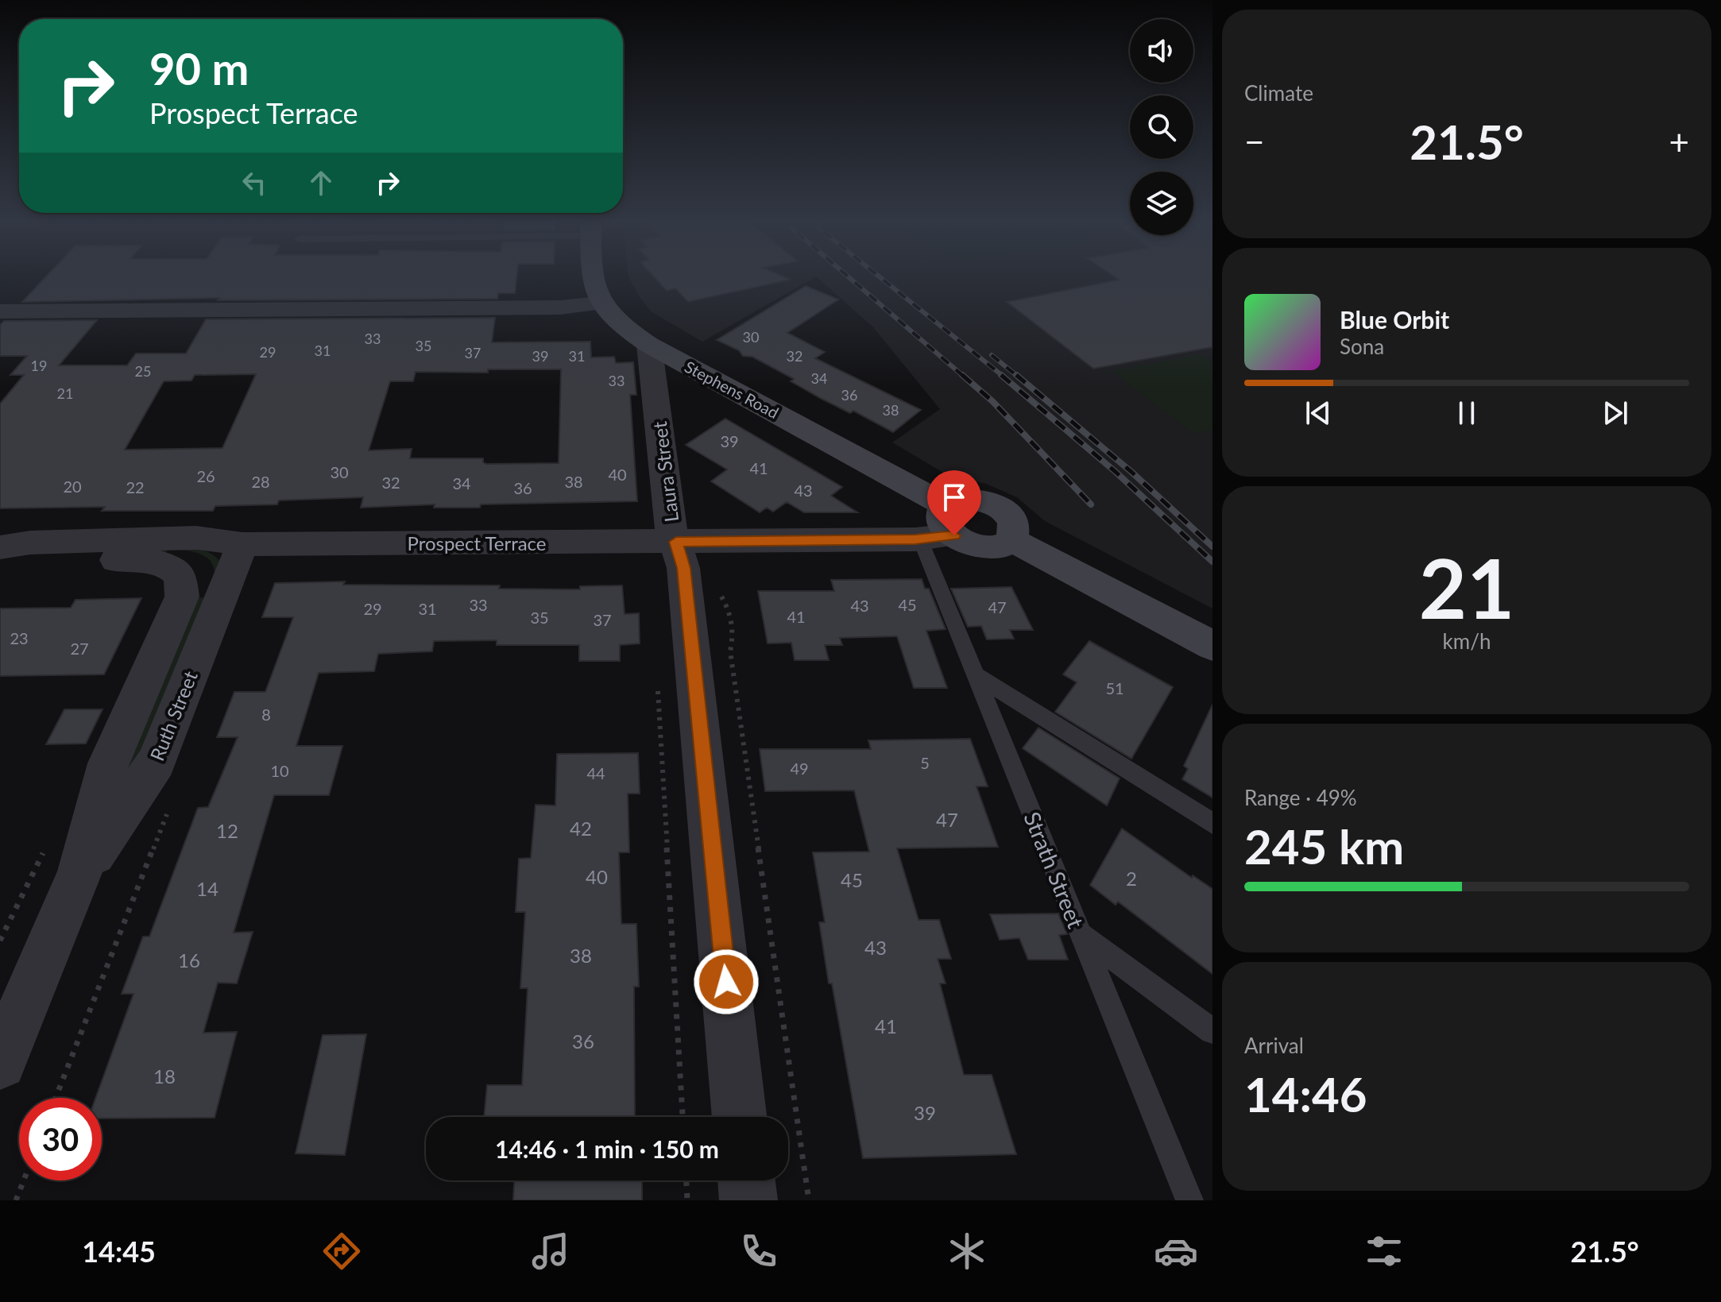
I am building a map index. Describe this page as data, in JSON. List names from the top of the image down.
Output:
{
  "streets": {
    "street": [
      "Stephens Road",
      "Laura Street",
      "Prospect Terrace",
      "Ruth Street"
    ],
    "lane": ["Strath Street"]
  },
  "crossings": [
    ["Stephens Road", "Laura Street"],
    ["Stephens Road", "Prospect Terrace"],
    ["Laura Street", "Prospect Terrace"],
    ["Prospect Terrace", "Ruth Street"],
    ["Prospect Terrace", "Strath Street"]
  ],
  "house_numbers": [
    "30",
    "33",
    "35",
    "31",
    "29",
    "37",
    "39",
    "31",
    "32",
    "19",
    "25",
    "34",
    "33",
    "21",
    "36",
    "38",
    "39",
    "41",
    "30",
    "40",
    "26",
    "28",
    "38",
    "32",
    "34",
    "20",
    "22",
    "36",
    "43",
    "33",
    "45",
    "43",
    "47",
    "29",
    "31",
    "41",
    "35",
    "37",
    "23",
    "27",
    "51",
    "8",
    "5",
    "49",
    "10",
    "44",
    "47",
    "42",
    "12",
    "40",
    "2",
    "45",
    "14",
    "43",
    "38",
    "16",
    "41",
    "36",
    "18",
    "39"
  ],
  "page": {
    "tile": [
      "Climate",
      ["21", "km/h"],
      ["Range · 49%", "245 km"],
      ["Arrival", "14:46"]
    ],
    "turn": ["90 m", "Prospect Terrace"],
    "heat": ["−", "21.5°", "+"],
    "song": ["Blue Orbit", "Sona"],
    "limit": "30",
    "trip": "14:46 · 1 min · 150 m",
    "tabs": ["14:45", "21.5°"]
  }
}
